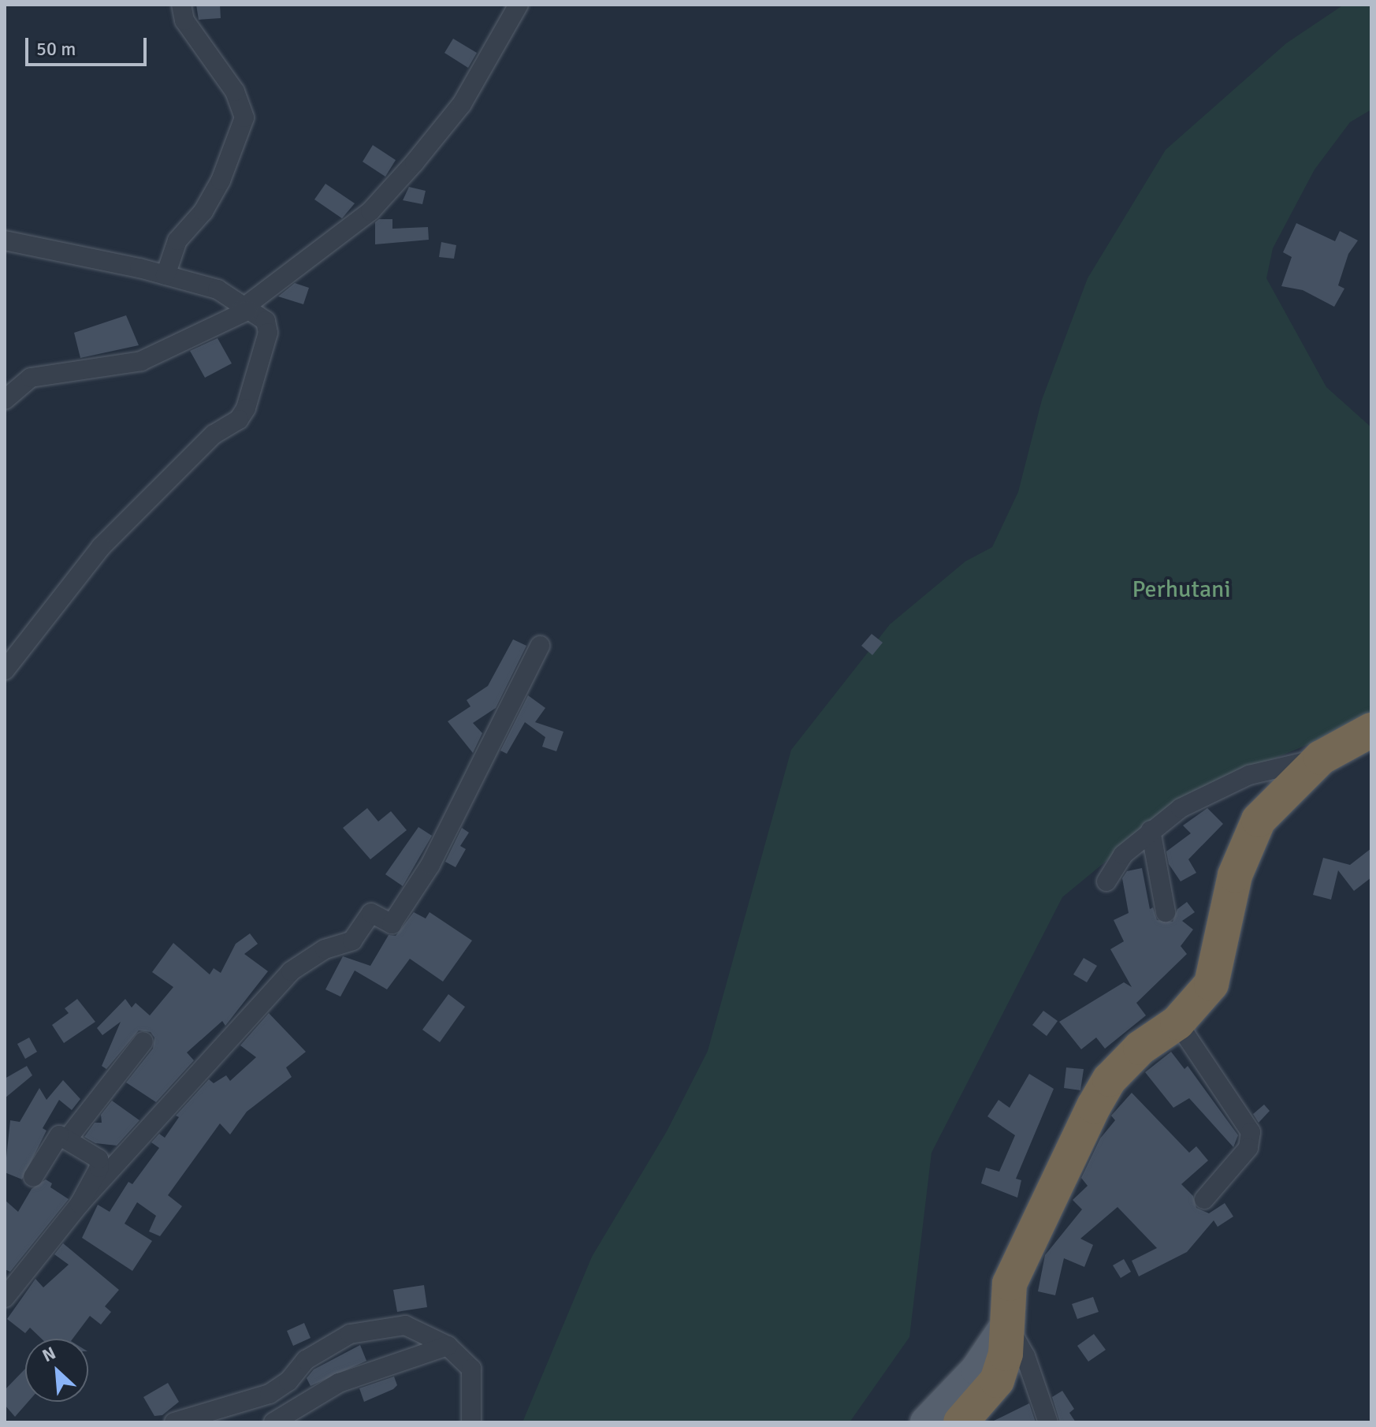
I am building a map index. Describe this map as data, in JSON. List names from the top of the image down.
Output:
{
  "parks": ["Perhutani"],
  "scale_bar": "50 m",
  "north": "top left"
}
